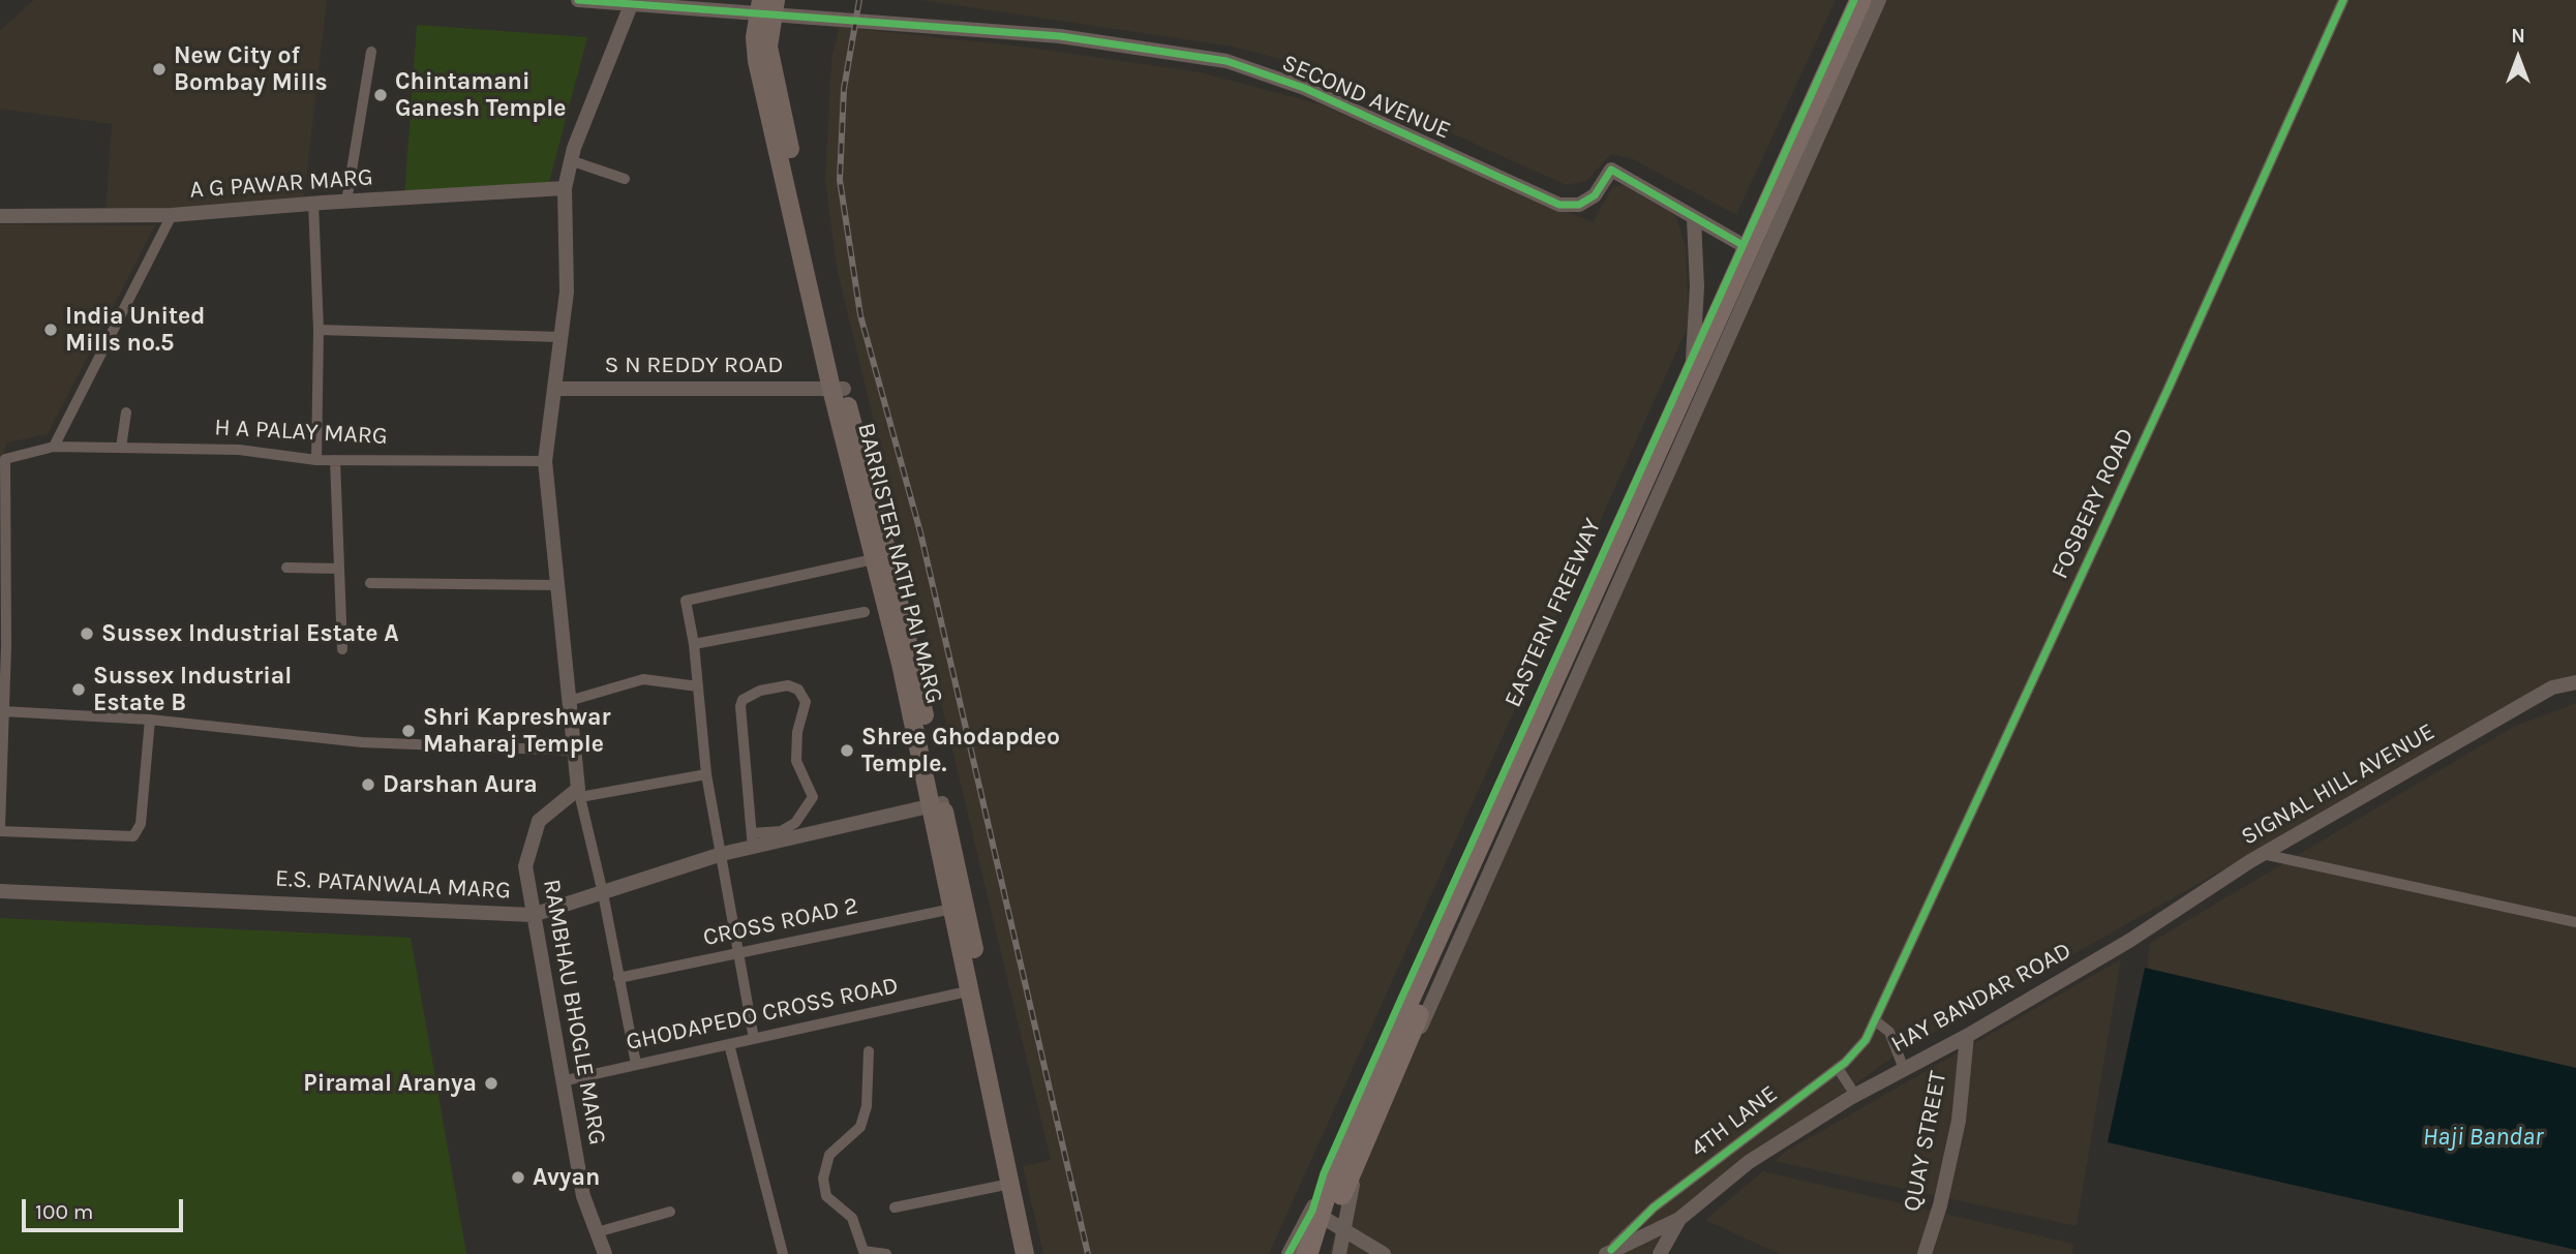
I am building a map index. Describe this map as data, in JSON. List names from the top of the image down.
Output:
{
  "streets": {
    "highway": ["EASTERN FREEWAY"],
    "main road": ["BARRISTER NATH PAI MARG"],
    "street": [
      "SECOND AVENUE",
      "A G PAWAR MARG",
      "S N REDDY ROAD",
      "H A PALAY MARG",
      "FOSBERY ROAD",
      "SIGNAL HILL AVENUE",
      "E.S. PATANWALA MARG",
      "CROSS ROAD 2",
      "HAY BANDAR ROAD",
      "RAMBHAU BHOGLE MARG",
      "GHODAPEDO CROSS ROAD",
      "4TH LANE",
      "QUAY STREET"
    ]
  },
  "crossings": [
    ["SECOND AVENUE", "BARRISTER NATH PAI MARG"],
    ["S N REDDY ROAD", "BARRISTER NATH PAI MARG"],
    ["FOSBERY ROAD", "4TH LANE"],
    ["BARRISTER NATH PAI MARG", "E.S. PATANWALA MARG"],
    ["BARRISTER NATH PAI MARG", "CROSS ROAD 2"],
    ["BARRISTER NATH PAI MARG", "GHODAPEDO CROSS ROAD"],
    ["SIGNAL HILL AVENUE", "HAY BANDAR ROAD"],
    ["E.S. PATANWALA MARG", "RAMBHAU BHOGLE MARG"],
    ["HAY BANDAR ROAD", "4TH LANE"],
    ["HAY BANDAR ROAD", "QUAY STREET"],
    ["RAMBHAU BHOGLE MARG", "GHODAPEDO CROSS ROAD"]
  ],
  "water": ["Haji Bandar"],
  "places": [
    "New City of Bombay Mills",
    "Chintamani Ganesh Temple",
    "India United Mills no.5",
    "Sussex Industrial Estate A",
    "Sussex Industrial Estate B",
    "Shri Kapreshwar Maharaj Temple",
    "Shree Ghodapdeo Temple.",
    "Darshan Aura",
    "Piramal Aranya",
    "Avyan"
  ],
  "scale_bar": "100 m",
  "north": "top"
}
